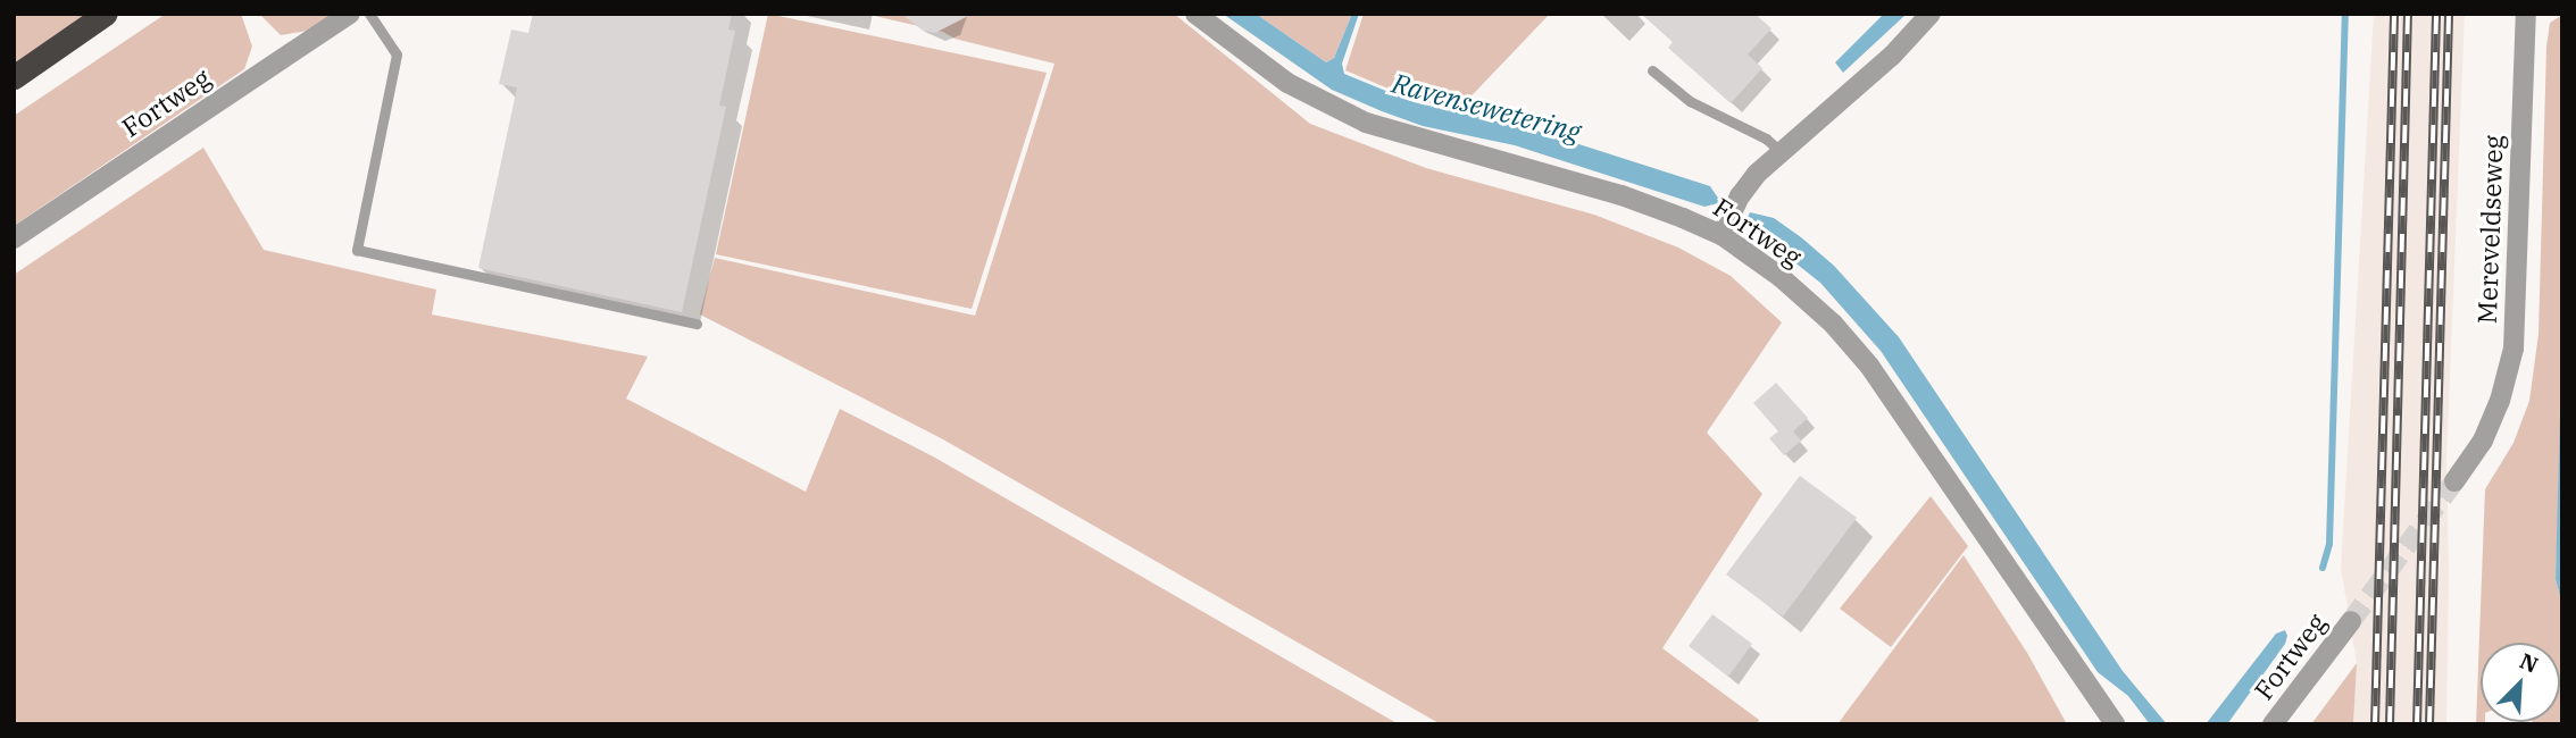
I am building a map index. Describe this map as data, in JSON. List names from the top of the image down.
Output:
{
  "streets": {
    "street": ["Fortweg", "Mereveldseweg"]
  },
  "water": ["Ravensewetering"],
  "north": "top right"
}
